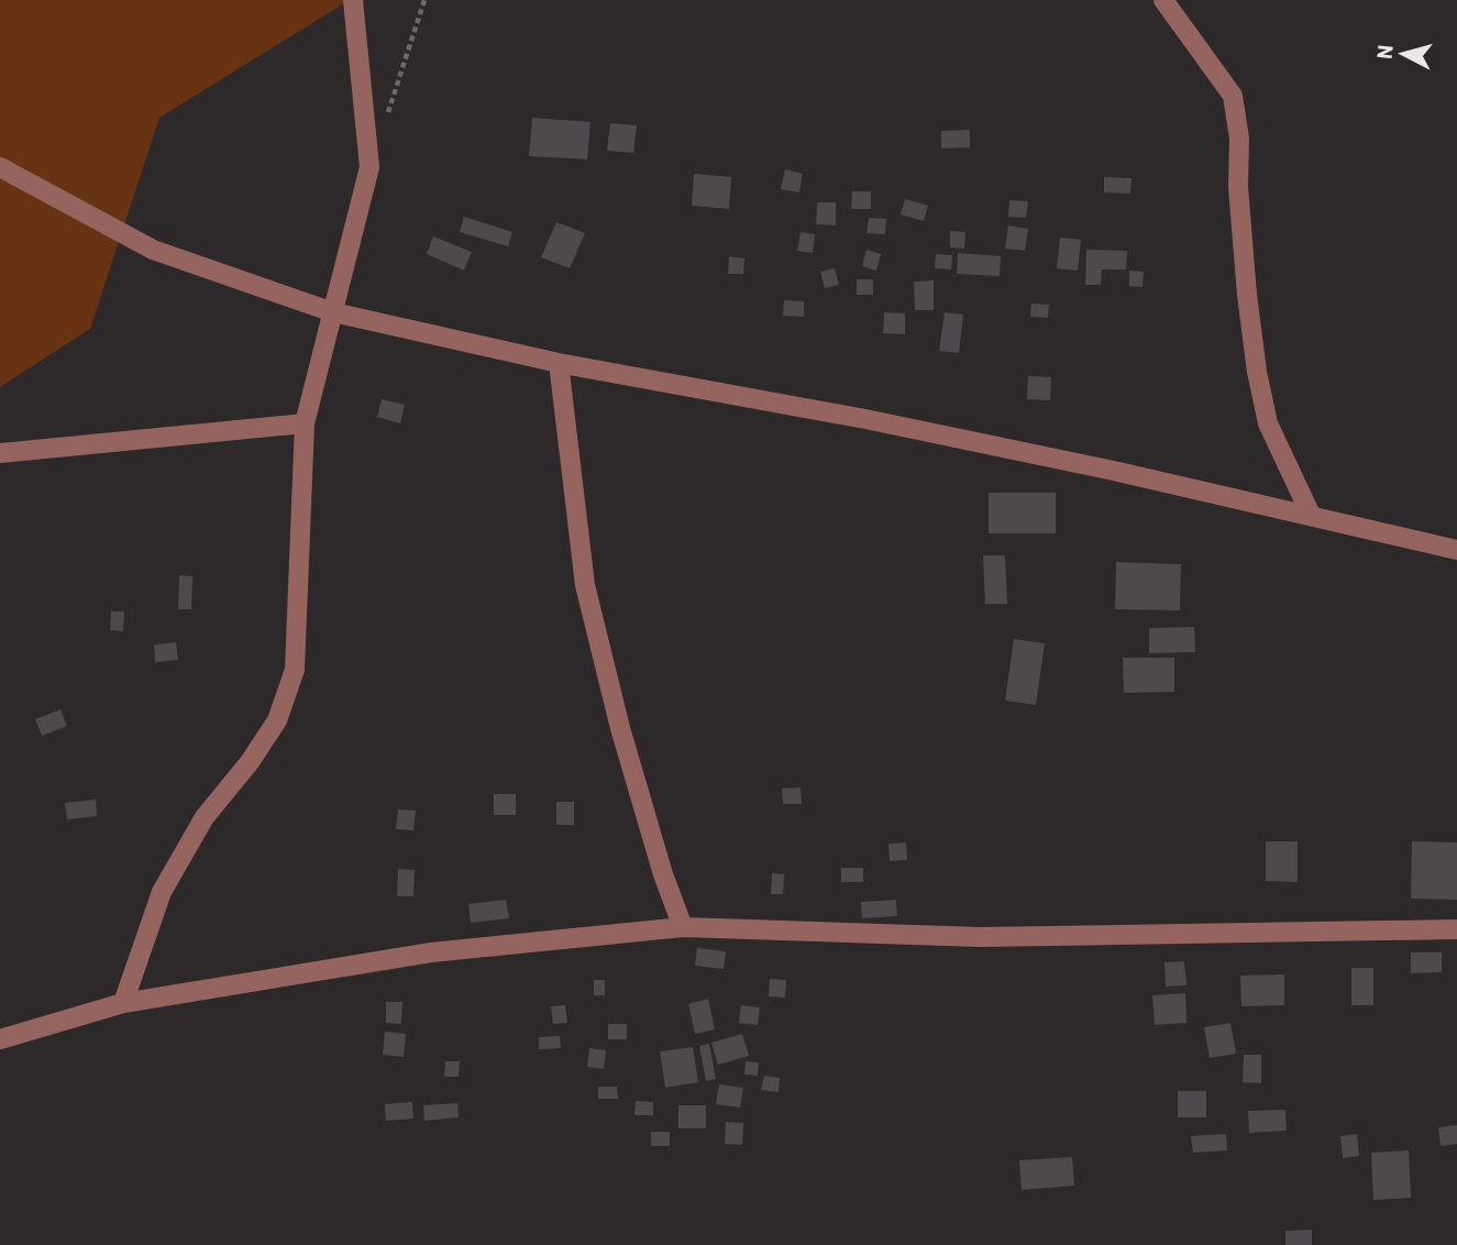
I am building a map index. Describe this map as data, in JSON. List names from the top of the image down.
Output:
{
  "north": "left"
}
